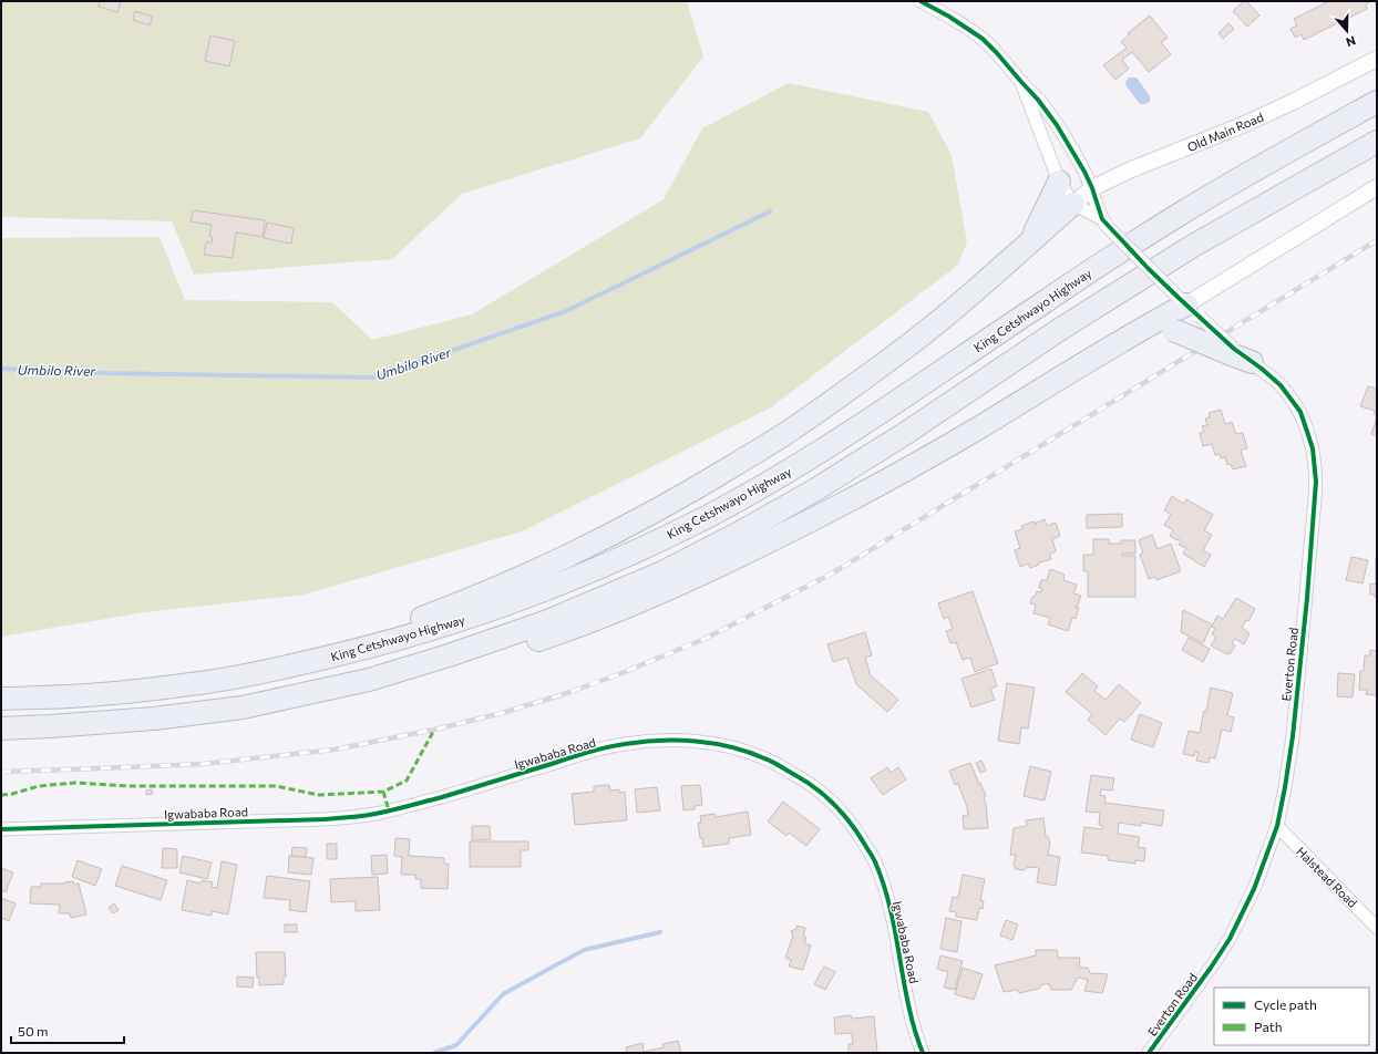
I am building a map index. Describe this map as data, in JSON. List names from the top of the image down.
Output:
{
  "streets": {
    "highway": ["King Cetshwayo Highway"],
    "street": [
      "Old Main Road",
      "Everton Road",
      "Igwababa Road",
      "Halstead Road"
    ]
  },
  "crossings": [
    ["Everton Road", "Halstead Road"]
  ],
  "water": ["Umbilo River"],
  "legend": ["Cycle path", "Path"],
  "scale_bar": "50 m",
  "north": "bottom"
}
